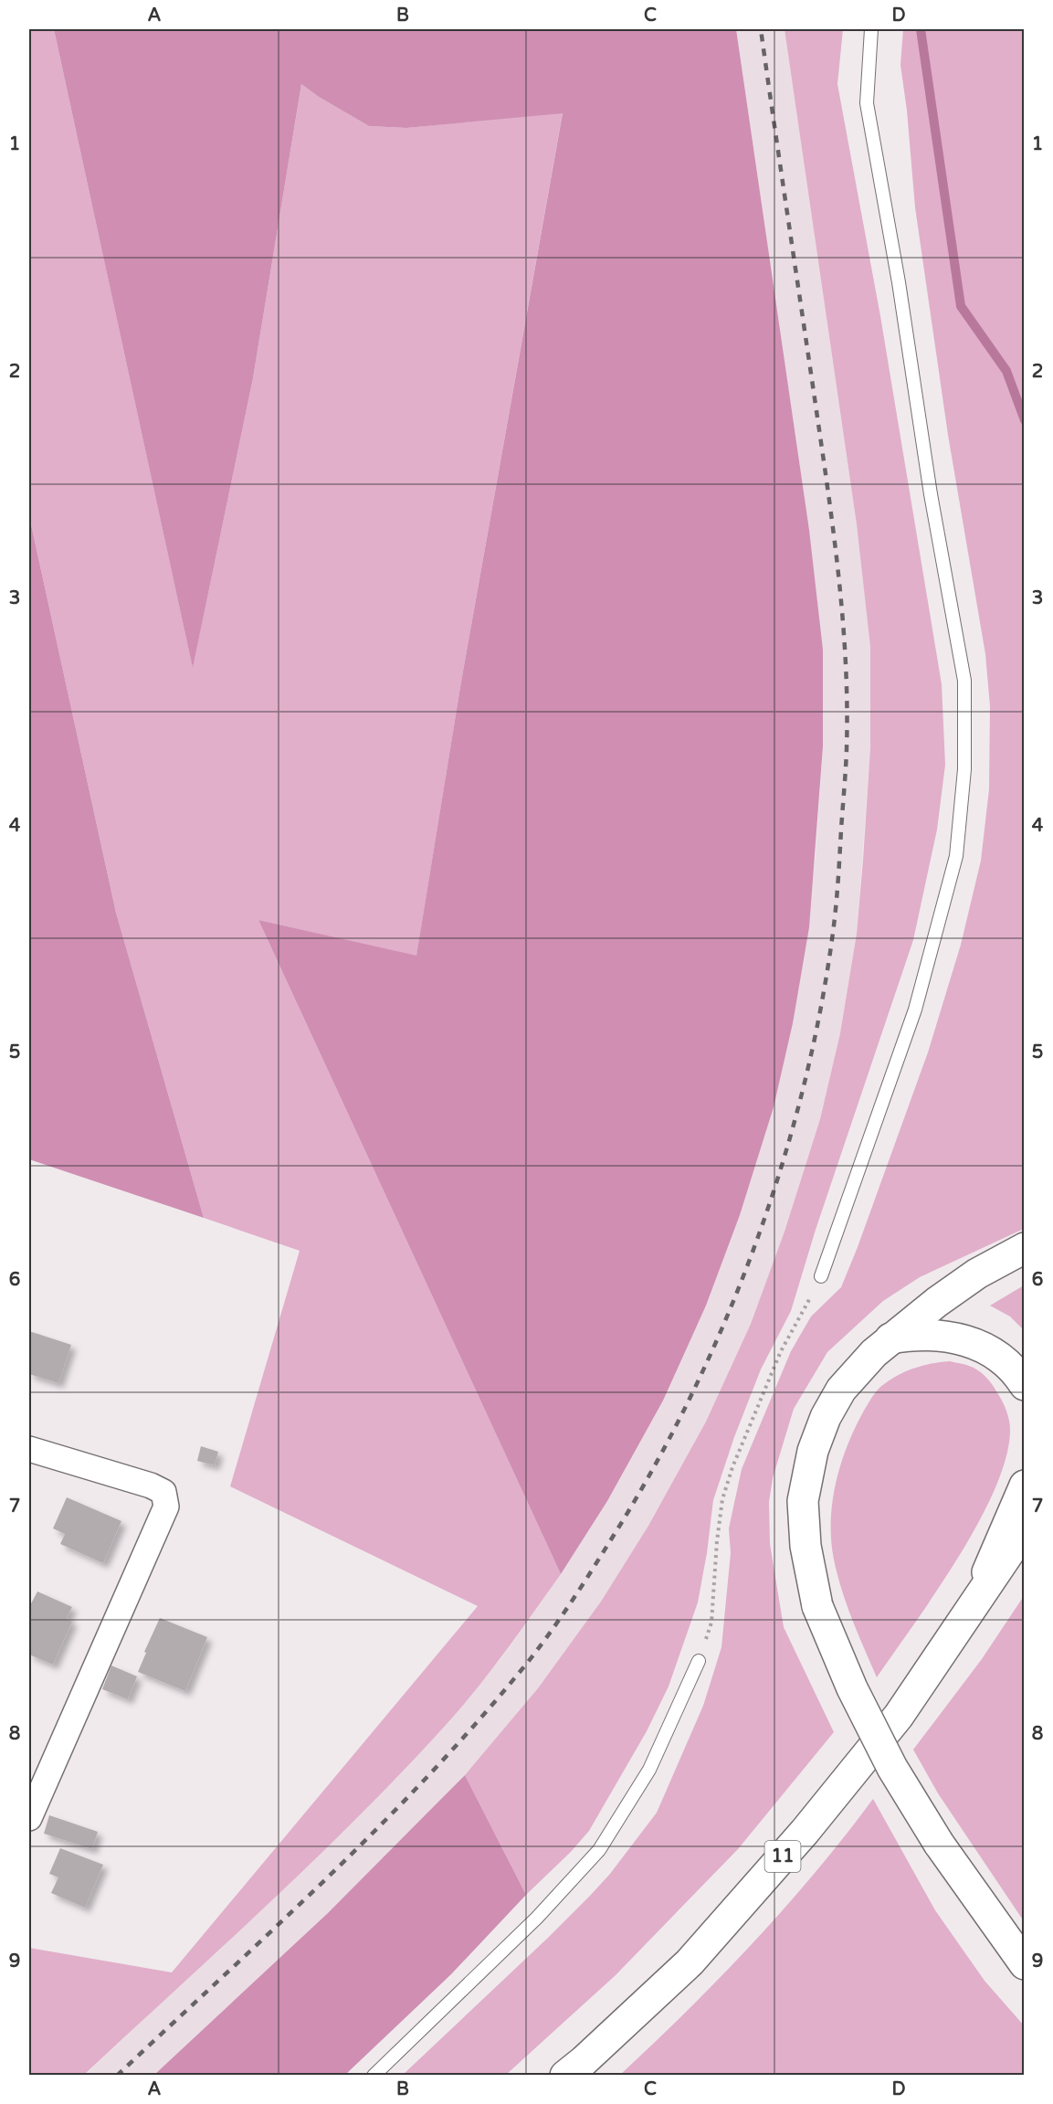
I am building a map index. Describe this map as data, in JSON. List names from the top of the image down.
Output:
{
  "streets": {
    "main road": ["11"]
  },
  "grid": {
    "columns": [
      "A",
      "B",
      "C",
      "D"
    ],
    "rows": [
      "1",
      "2",
      "3",
      "4",
      "5",
      "6",
      "7",
      "8",
      "9"
    ]
  }
}
